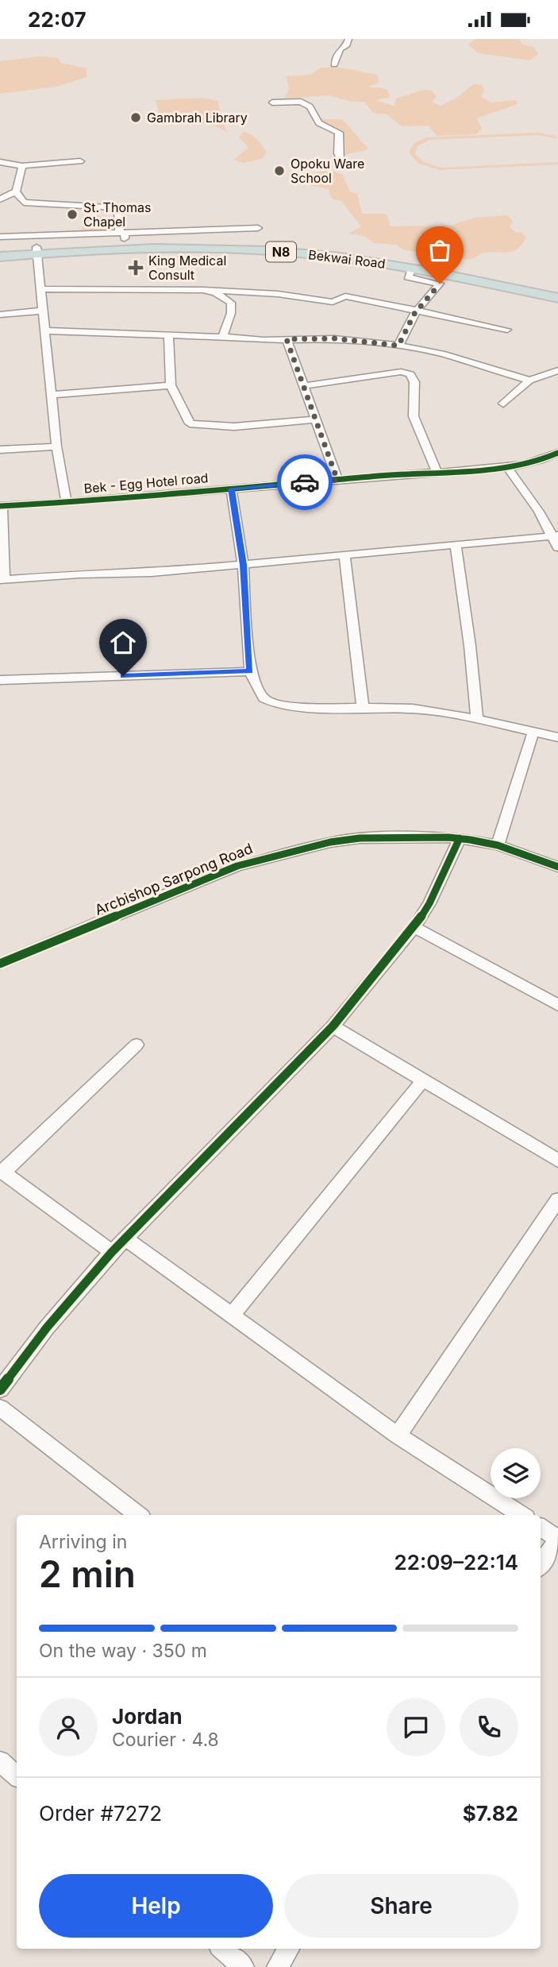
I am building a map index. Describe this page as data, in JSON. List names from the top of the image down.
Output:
{
  "streets": {
    "highway": ["N8", "Bekwai Road"],
    "street": ["Bek - Egg Hotel road", "Arcbishop Sarpong Road"]
  },
  "places": {
    "other": ["Gambrah Library", "Opoku Ware School", "St. Thomas Chapel"],
    "health": ["King Medical Consult"]
  },
  "page": {
    "status": "22:07",
    "heading": ["2 min", "Arriving in", "22:09–22:14"],
    "panel": [
      "Jordan",
      "Courier · 4.8",
      "Order #7272",
      "$7.82"
    ],
    "bar": "On the way · 350 m",
    "buttons": ["Help", "Share"]
  }
}
